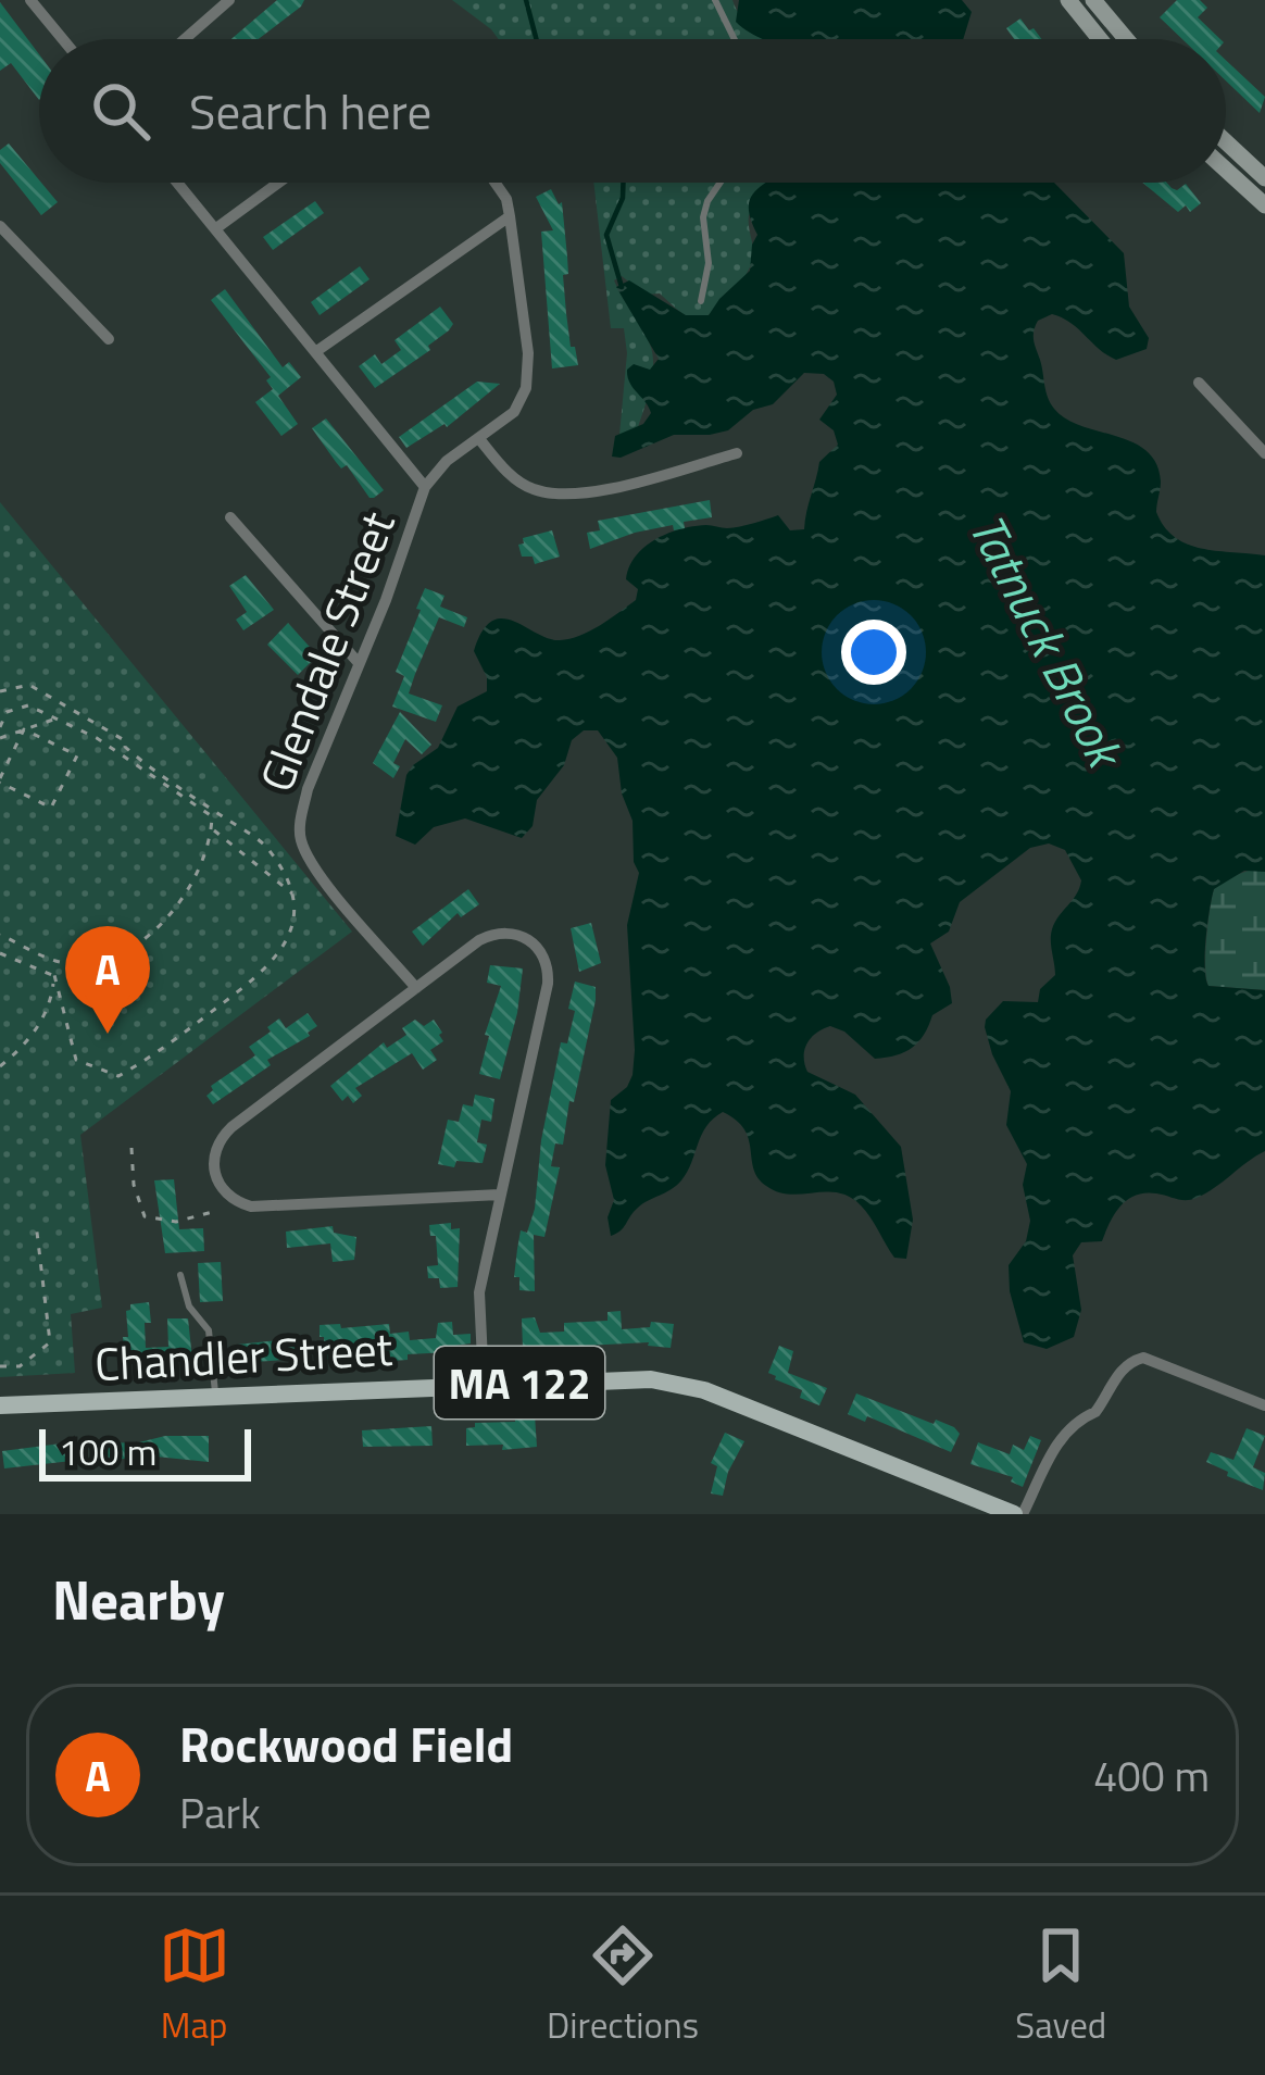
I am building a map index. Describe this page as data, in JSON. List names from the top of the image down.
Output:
{
  "streets": {
    "main road": ["Chandler Street", "MA 122"],
    "street": ["Glendale Street"]
  },
  "water": ["Tatnuck Brook"],
  "scale_bar": "100 m",
  "page": {
    "search": "Search here",
    "pins": "A",
    "scale": "100 m",
    "heading": "Nearby",
    "list": [
      {
        "mark": "A",
        "name": "Rockwood Field",
        "note": "Park",
        "value": "400 m"
      }
    ],
    "nav": ["Map", "Directions", "Saved"]
  }
}
